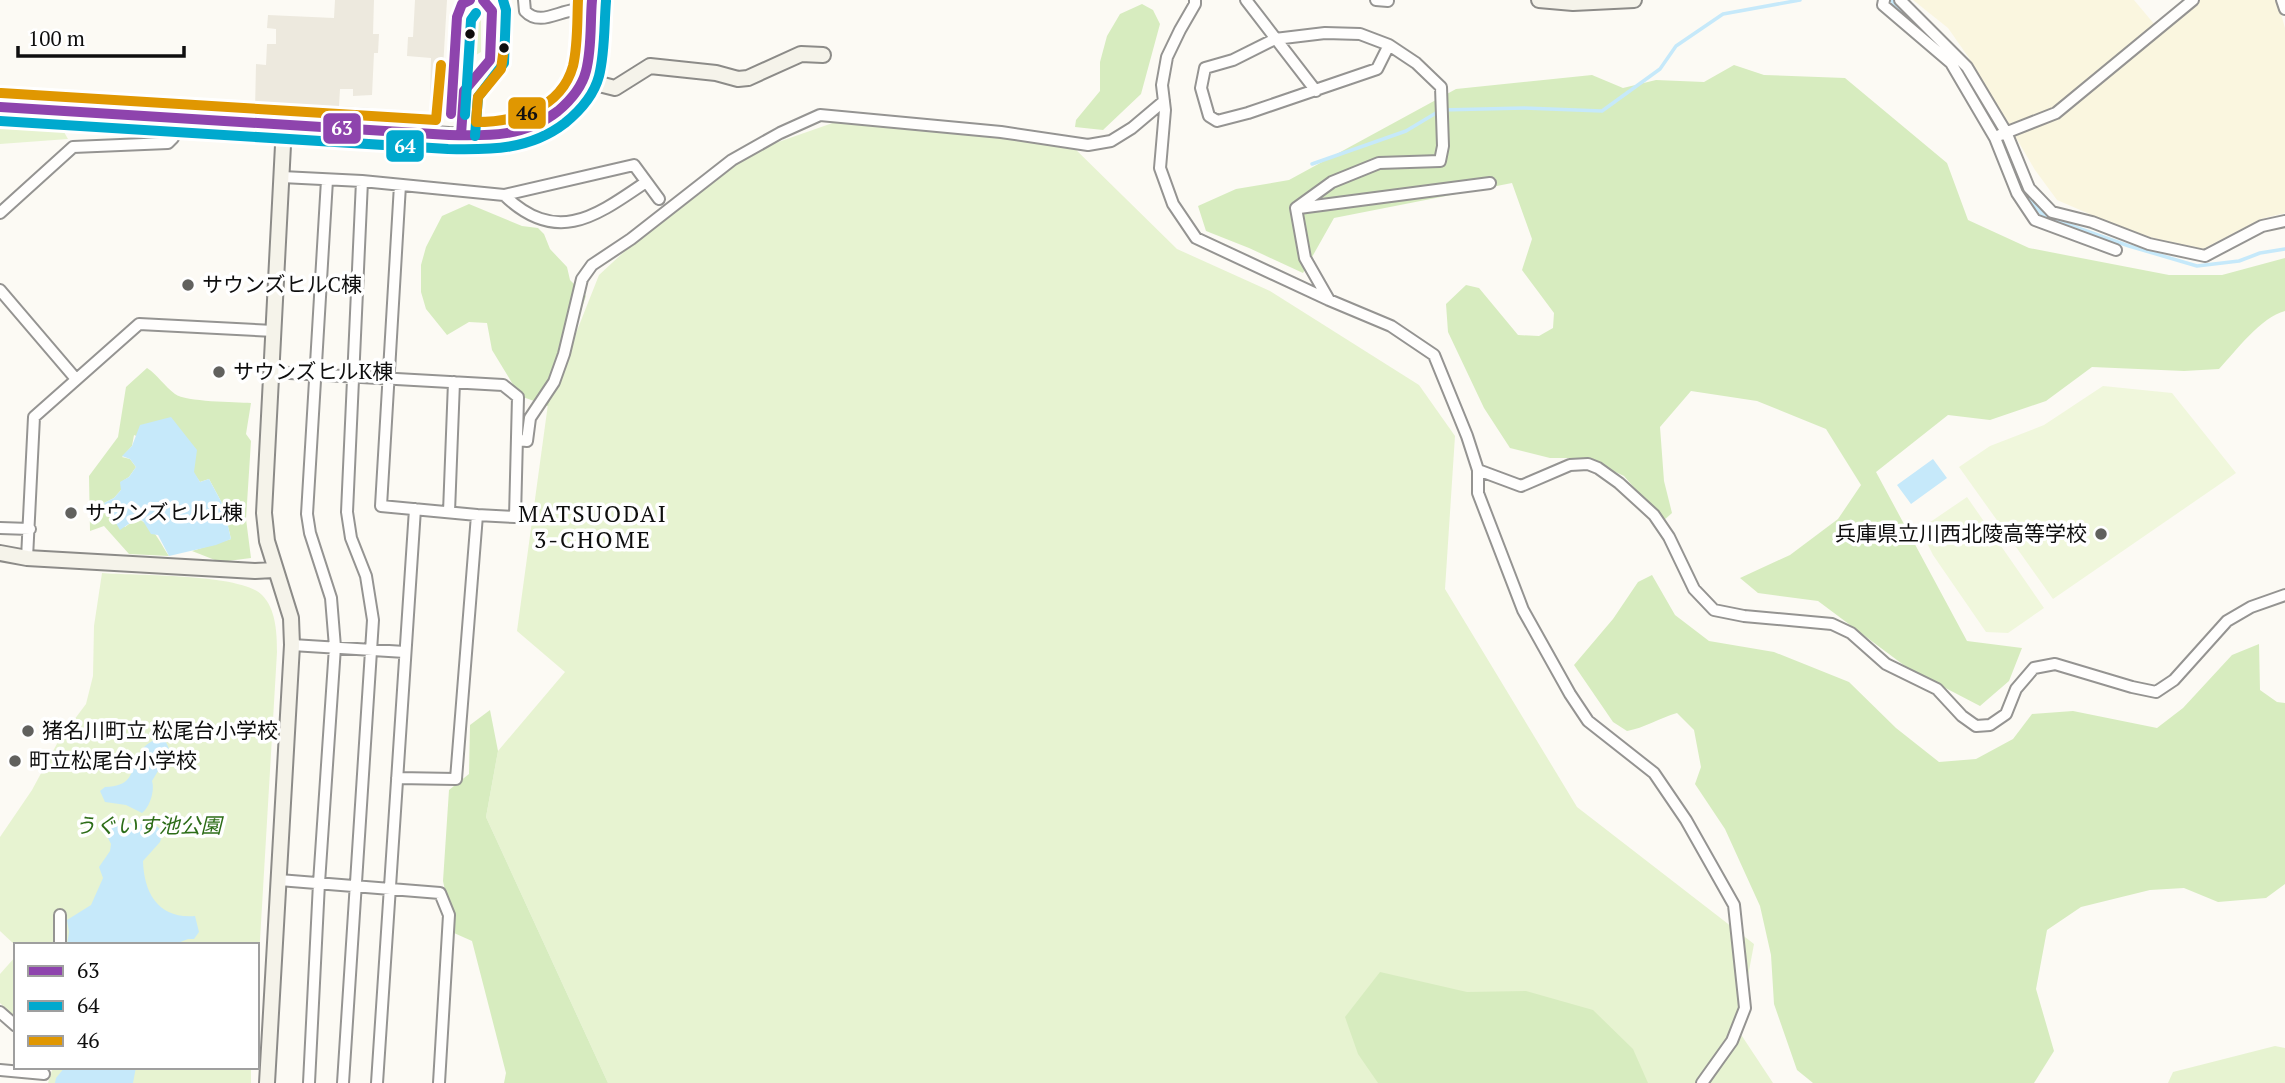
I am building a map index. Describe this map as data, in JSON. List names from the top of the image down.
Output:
{
  "districts": ["MATSUODAI 3-CHOME"],
  "parks": ["うぐいす池公園"],
  "places": [
    "サウンズヒルC棟",
    "サウンズヒルK棟",
    "サウンズヒルL棟",
    "兵庫県立川西北陵高等学校",
    "猪名川町立 松尾台小学校",
    "町立松尾台小学校"
  ],
  "lines": ["transit line 63", "transit line 64", "transit line 46"],
  "legend": ["63", "64", "46"],
  "scale_bar": "100 m"
}
